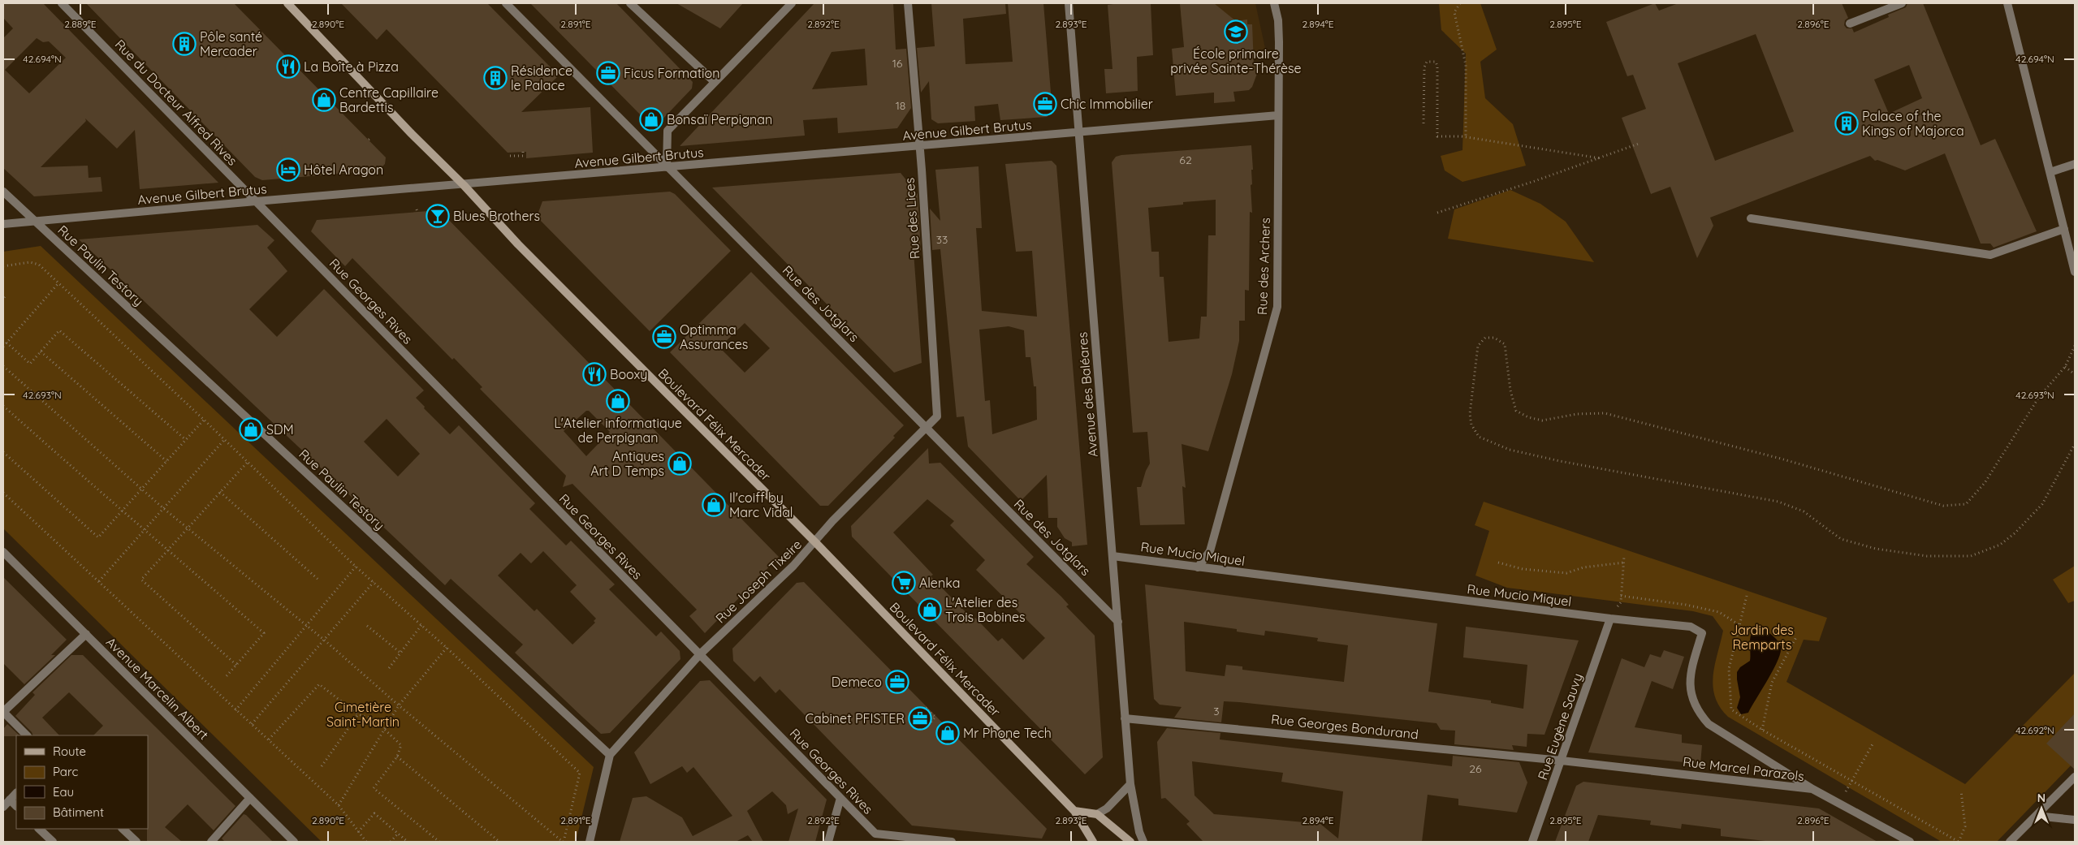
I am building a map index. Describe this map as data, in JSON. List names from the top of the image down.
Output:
{
  "streets": {
    "main road": ["Boulevard Félix Mercader"],
    "street": [
      "Rue du Docteur Alfred Rives",
      "Avenue Gilbert Brutus",
      "Rue des Lices",
      "Rue Paulin Testory",
      "Rue des Archers",
      "Rue Georges Rives",
      "Rue des Jotglars",
      "Avenue des Baléares",
      "Rue Mucio Miquel",
      "Rue Joseph Tixeire",
      "Avenue Marcelin Albert",
      "Rue Georges Bondurand",
      "Rue Eugène Sauvy",
      "Rue Marcel Parazols"
    ]
  },
  "crossings": [
    ["Rue du Docteur Alfred Rives", "Avenue Gilbert Brutus"],
    ["Rue du Docteur Alfred Rives", "Rue Georges Rives"],
    ["Avenue Gilbert Brutus", "Rue des Lices"],
    ["Avenue Gilbert Brutus", "Rue Paulin Testory"],
    ["Avenue Gilbert Brutus", "Rue des Archers"],
    ["Avenue Gilbert Brutus", "Rue Georges Rives"],
    ["Avenue Gilbert Brutus", "Rue des Jotglars"],
    ["Avenue Gilbert Brutus", "Avenue des Baléares"],
    ["Avenue Gilbert Brutus", "Boulevard Félix Mercader"],
    ["Rue des Lices", "Rue des Jotglars"],
    ["Rue des Lices", "Rue Joseph Tixeire"],
    ["Rue Paulin Testory", "Rue Joseph Tixeire"],
    ["Rue des Archers", "Rue Mucio Miquel"],
    ["Rue Georges Rives", "Rue Joseph Tixeire"],
    ["Rue des Jotglars", "Avenue des Baléares"],
    ["Rue des Jotglars", "Rue Joseph Tixeire"],
    ["Avenue des Baléares", "Rue Mucio Miquel"],
    ["Avenue des Baléares", "Rue Georges Bondurand"],
    ["Boulevard Félix Mercader", "Rue Joseph Tixeire"],
    ["Rue Mucio Miquel", "Rue Eugène Sauvy"],
    ["Rue Mucio Miquel", "Rue Marcel Parazols"],
    ["Rue Georges Bondurand", "Rue Eugène Sauvy"],
    ["Rue Georges Bondurand", "Rue Marcel Parazols"],
    ["Rue Eugène Sauvy", "Rue Marcel Parazols"]
  ],
  "parks": ["Jardin des Remparts", "Cimetière Saint-Martin"],
  "places": {
    "school or university": ["École primaire privée Sainte-Thérèse"],
    "building": ["Pôle santé Mercader", "Résidence le Palace", "Palace of the Kings of Majorca"],
    "restaurant": ["La Boîte à Pizza", "Booxy"],
    "office": [
      "Ficus Formation",
      "Chic Immobilier",
      "Optimma Assurances",
      "Demeco",
      "Cabinet PFISTER"
    ],
    "shop": [
      "Centre Capillaire Bardettis",
      "Bonsaï Perpignan",
      "L'Atelier informatique de Perpignan",
      "SDM",
      "Antiques Art D Temps",
      "Il'coiff by Marc Vidal",
      "L'Atelier des Trois Bobines",
      "Mr Phone Tech"
    ],
    "hotel": ["Hôtel Aragon"],
    "bar": ["Blues Brothers"],
    "supermarket": ["Alenka"]
  },
  "house_numbers": [
    "16",
    "18",
    "62",
    "33",
    "3",
    "26"
  ],
  "legend": [
    "Route",
    "Parc",
    "Eau",
    "Bâtiment"
  ],
  "north": "top",
  "coordinates": [
    "2.889°E",
    "2.890°E",
    "2.891°E",
    "2.892°E",
    "2.893°E",
    "2.894°E",
    "2.895°E",
    "2.896°E",
    "42.694°N",
    "42.693°N",
    "42.692°N"
  ]
}
